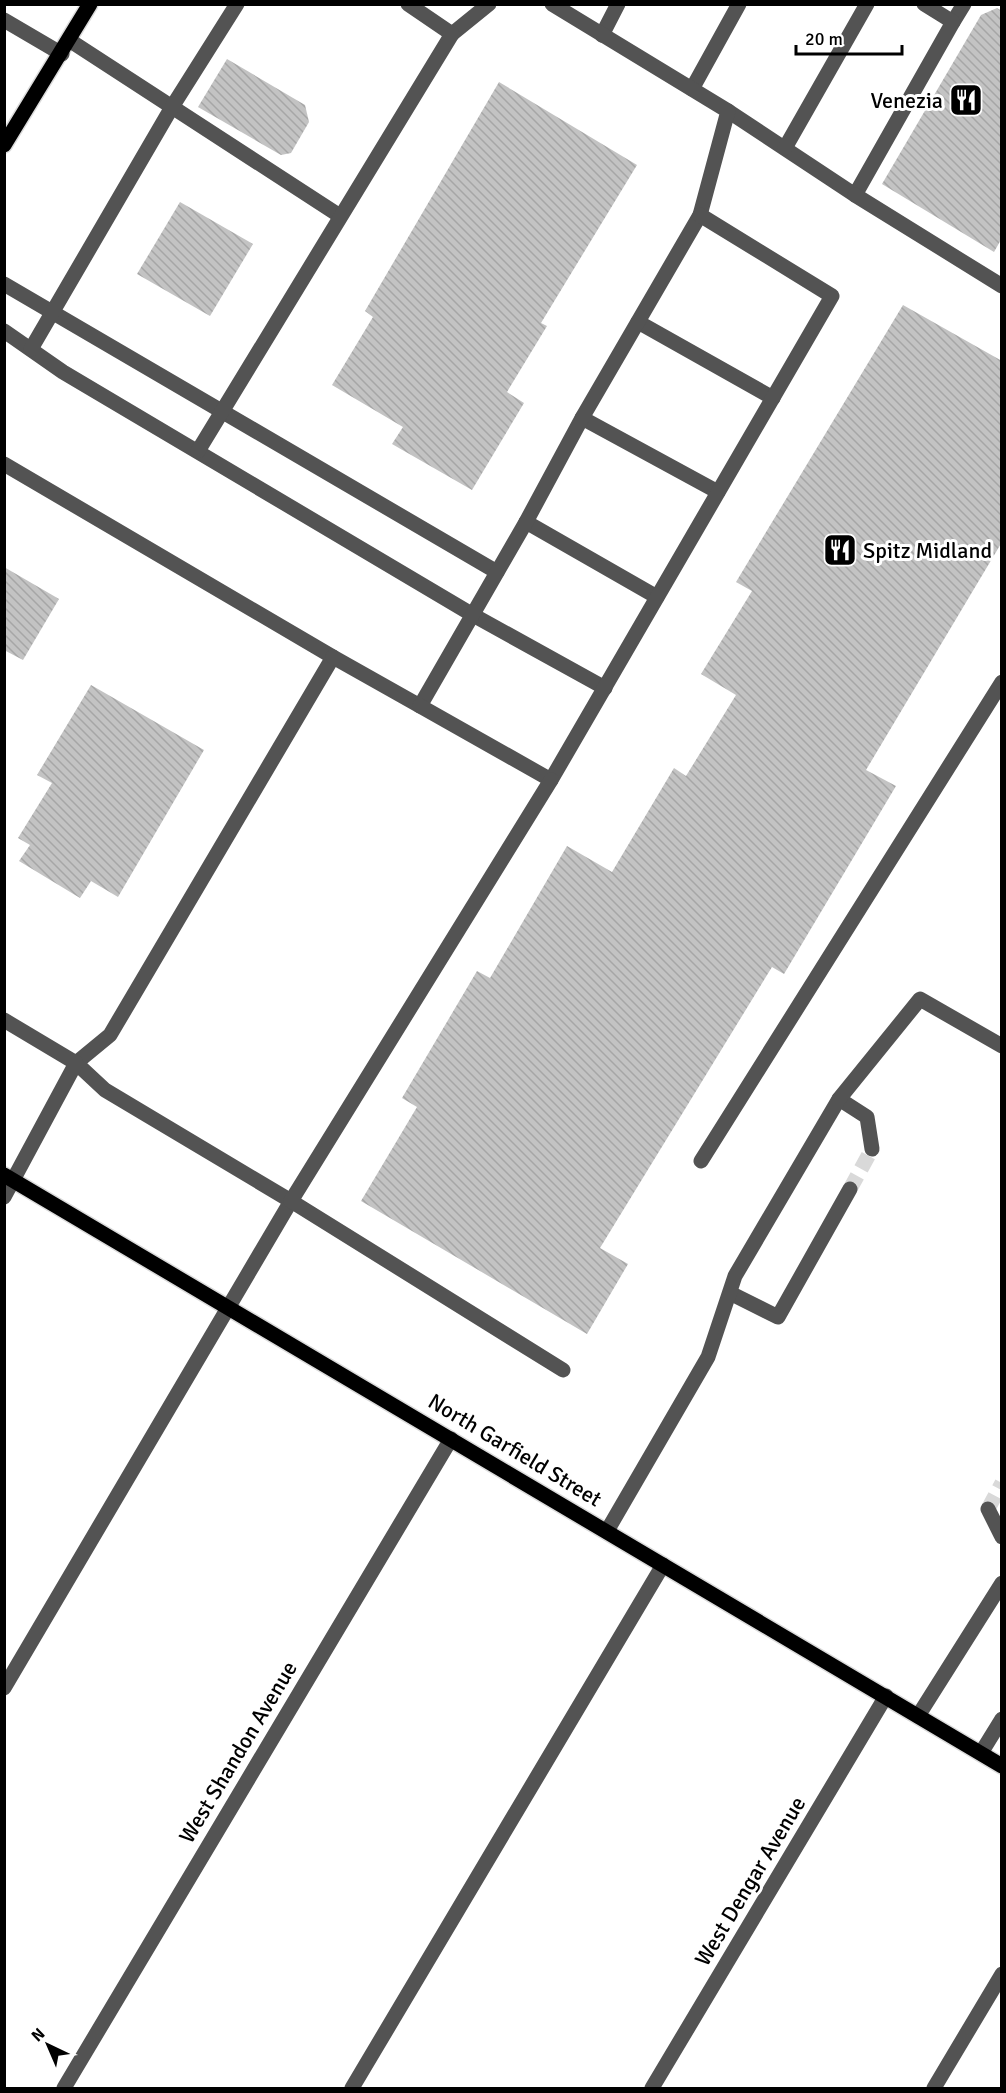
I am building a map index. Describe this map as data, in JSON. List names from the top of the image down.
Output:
{
  "streets": {
    "main road": ["North Garfield Street"],
    "street": ["West Shandon Avenue", "West Dengar Avenue"]
  },
  "crossings": [
    ["North Garfield Street", "West Shandon Avenue"],
    ["North Garfield Street", "West Dengar Avenue"]
  ],
  "places": {
    "restaurant": ["Venezia", "Spitz Midland"]
  },
  "scale_bar": "20 m",
  "north": "top left"
}
